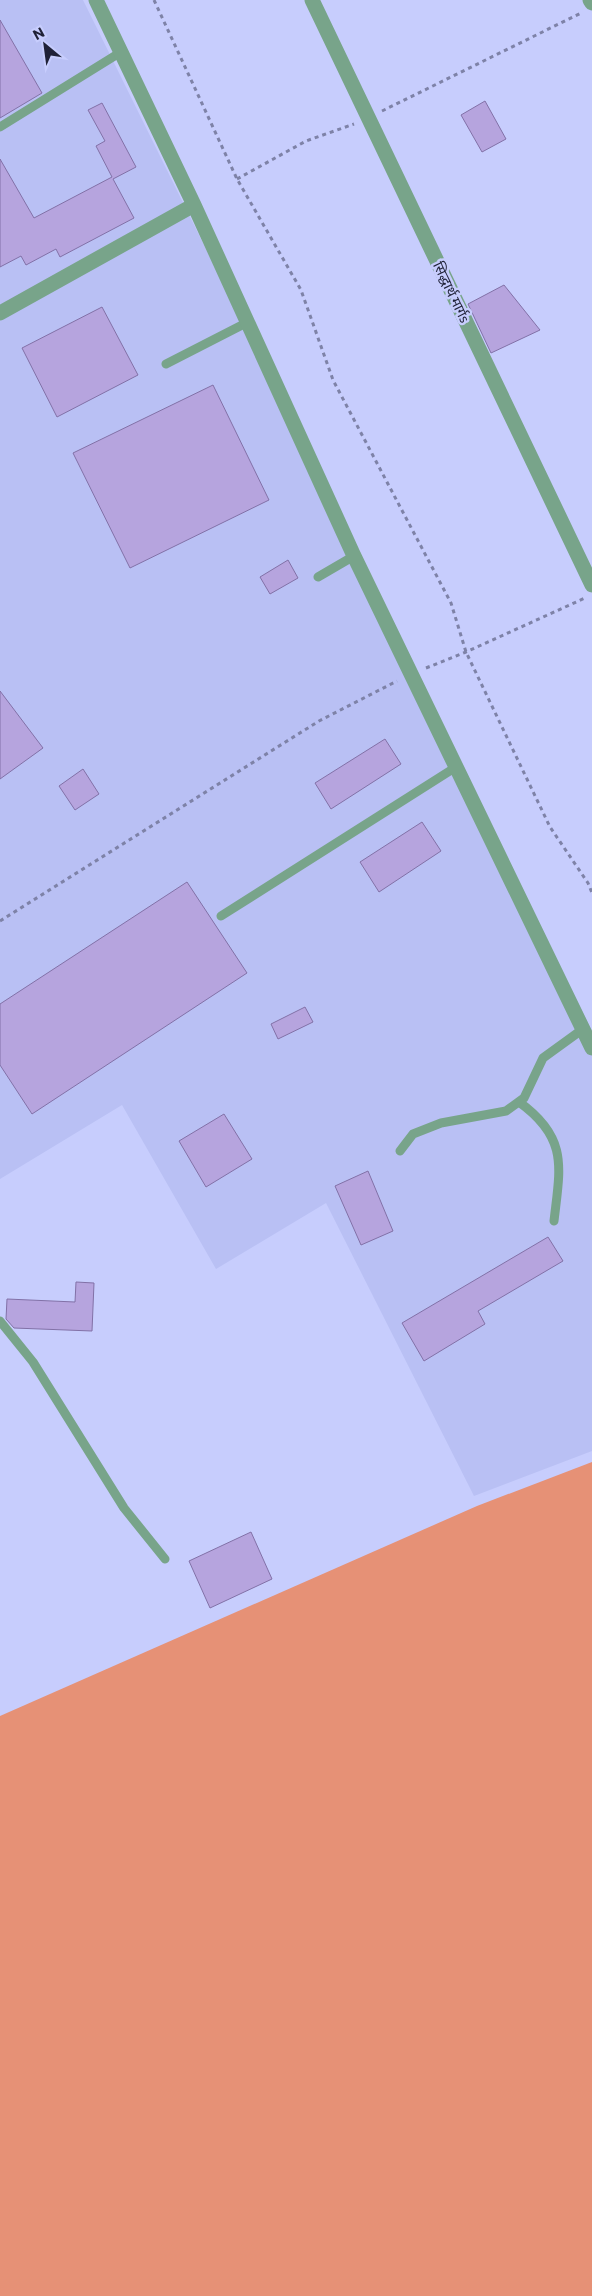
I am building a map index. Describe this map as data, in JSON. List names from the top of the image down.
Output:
{
  "streets": {
    "street": ["सिद्धार्थ मार्गs"]
  },
  "north": "top left"
}
